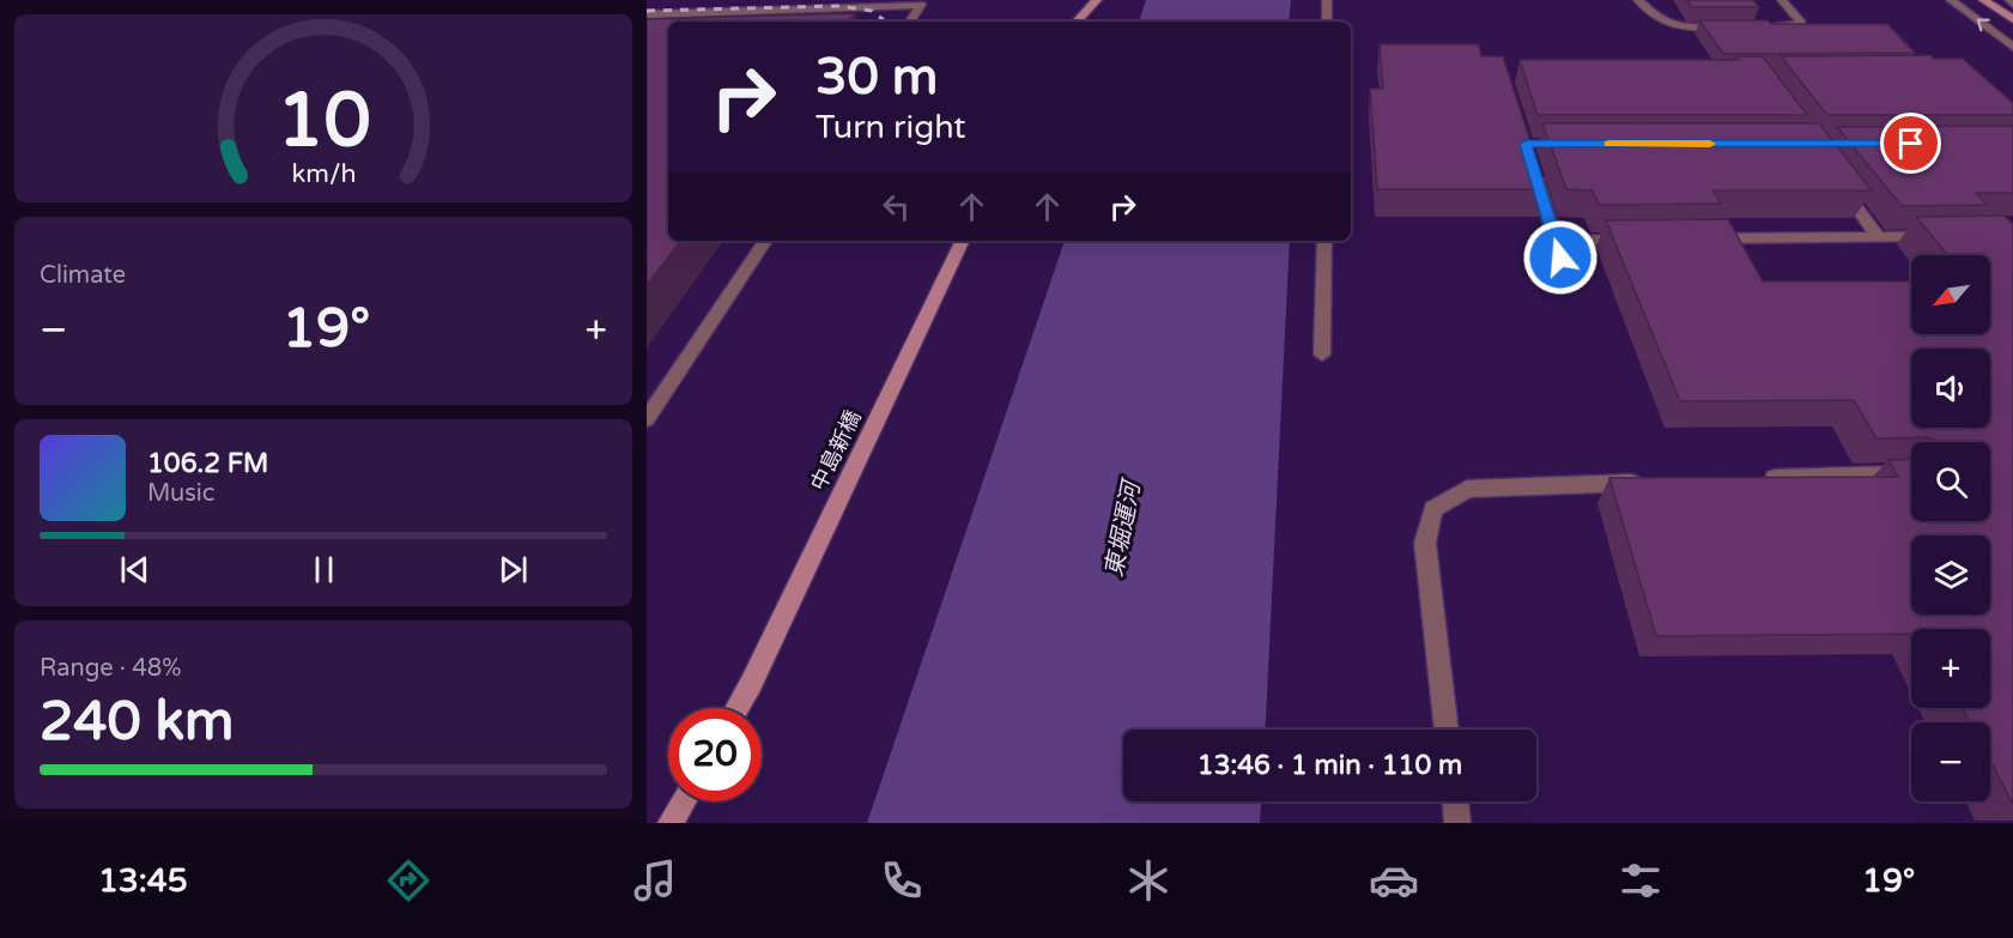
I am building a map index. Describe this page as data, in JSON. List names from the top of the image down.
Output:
{
  "streets": {
    "street": ["中島新橋"]
  },
  "water": ["東堀運河"],
  "north": "bottom left",
  "page": {
    "turn": ["30 m", "Turn right"],
    "tile": [
      "Climate",
      ["Range · 48%", "240 km"]
    ],
    "map_buttons": ["+", "−"],
    "heat": ["−", "19°", "+"],
    "song": ["106.2 FM", "Music"],
    "limit": "20",
    "trip": "13:46 · 1 min · 110 m",
    "tabs": ["13:45", "19°"],
    "gauge": ["10", "km/h"]
  }
}
